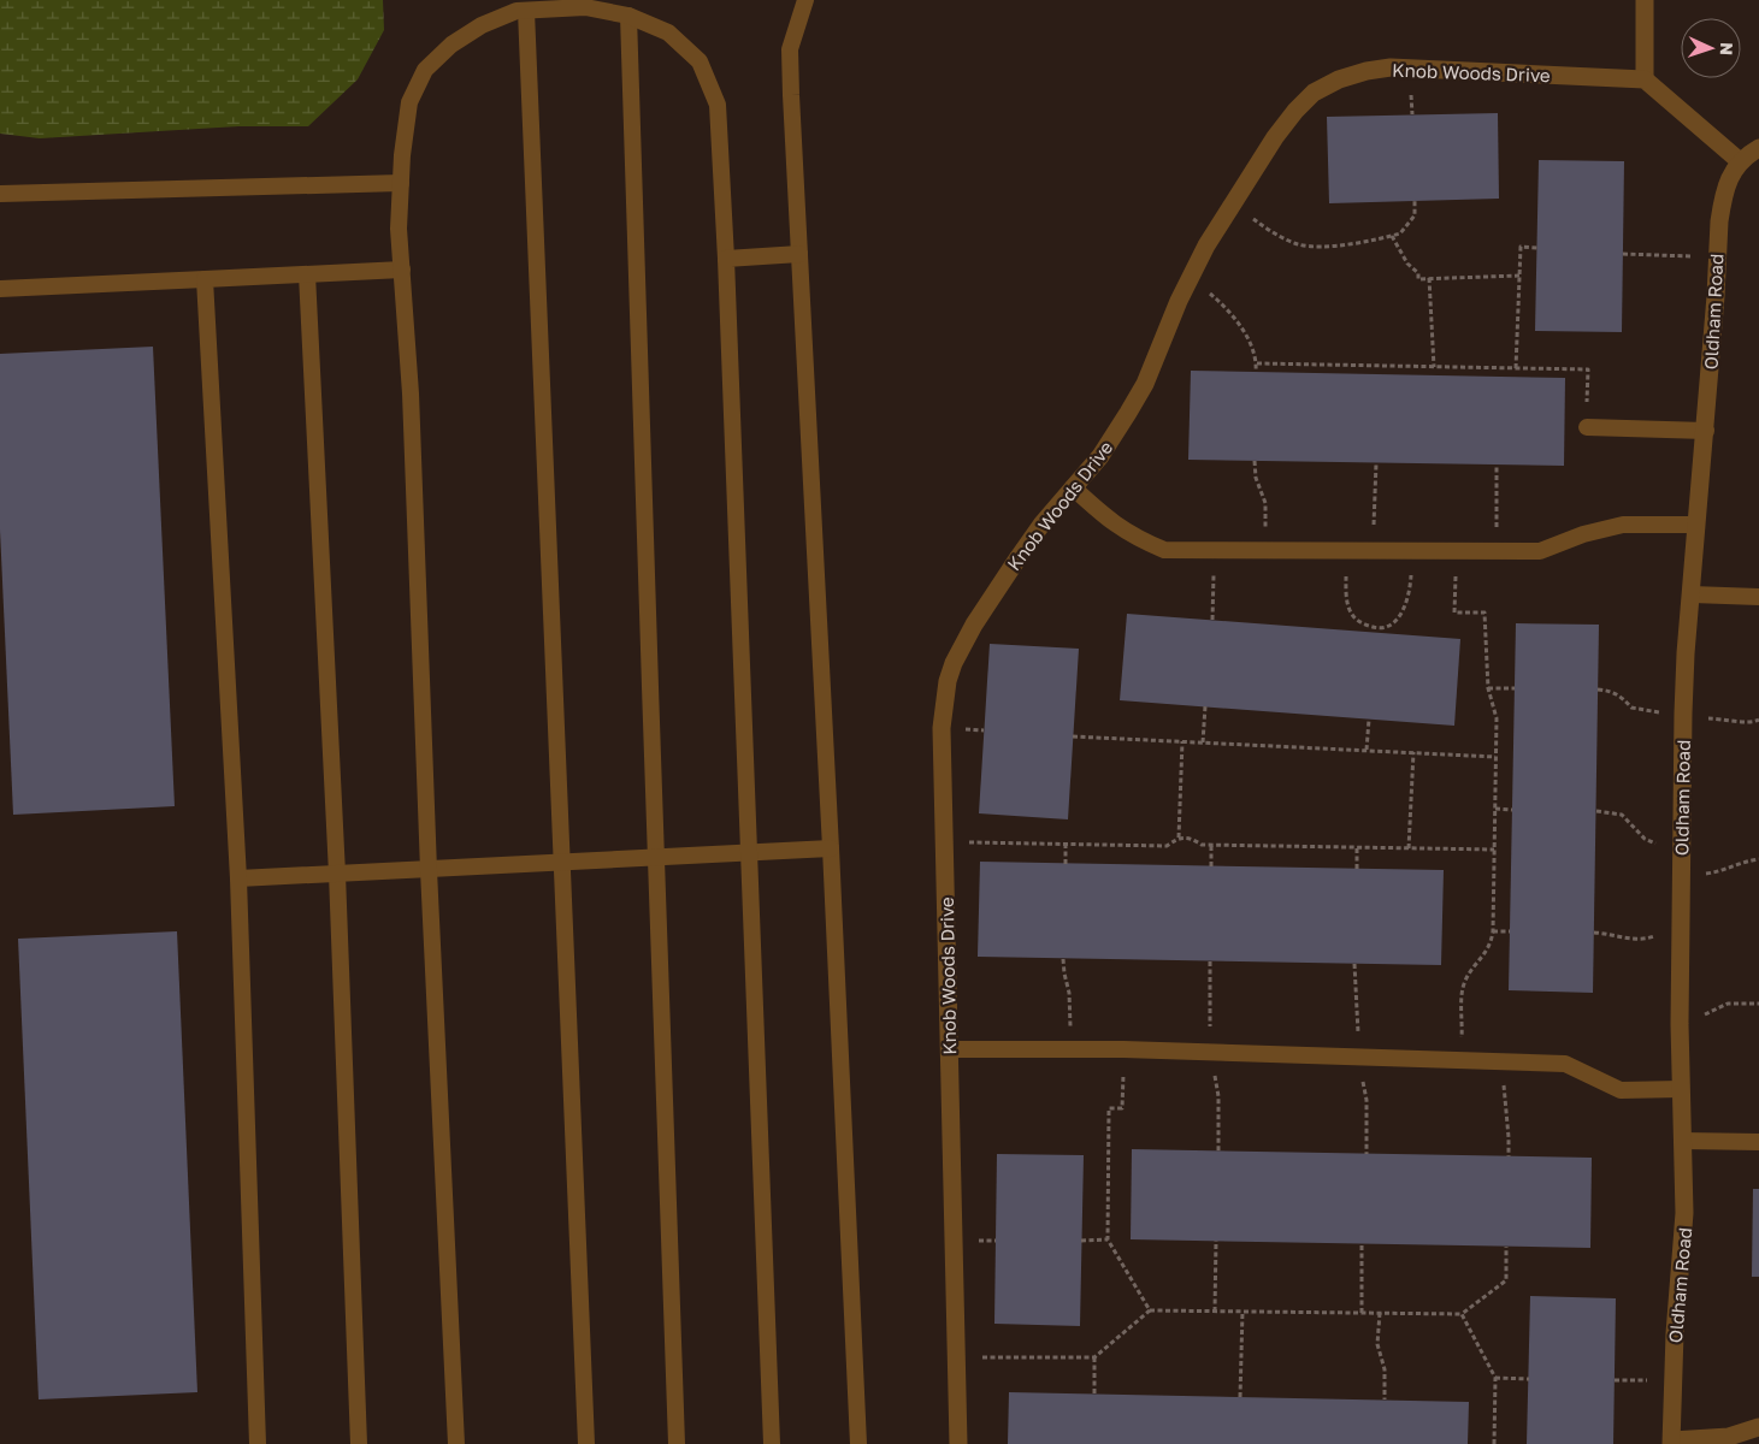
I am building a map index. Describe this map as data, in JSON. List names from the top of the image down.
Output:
{
  "streets": {
    "street": ["Knob Woods Drive", "Oldham Road"]
  },
  "north": "right"
}
